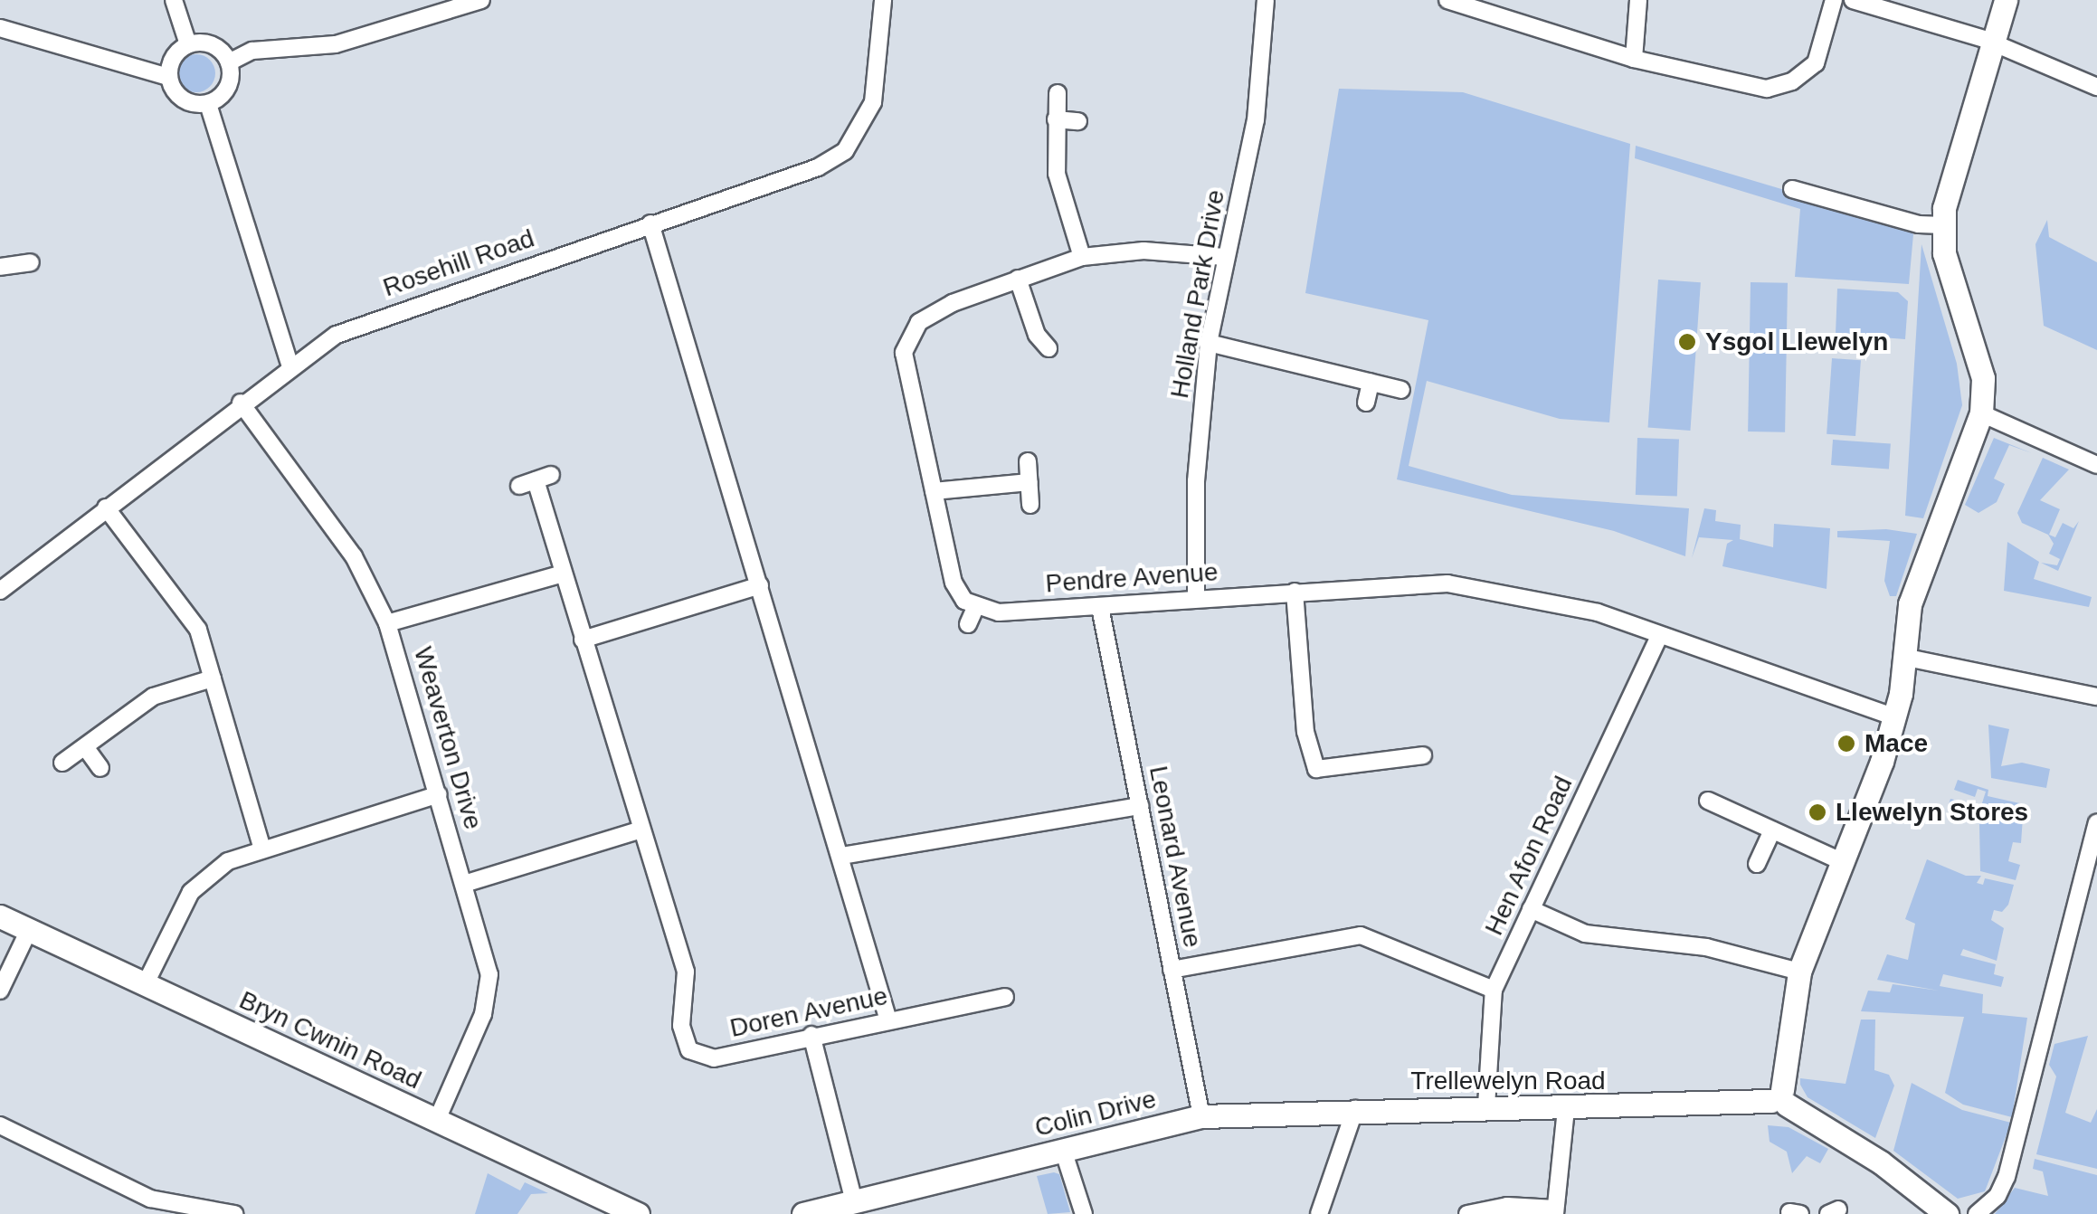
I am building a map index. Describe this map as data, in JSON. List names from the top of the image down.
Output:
{
  "streets": {
    "street": [
      "Rosehill Road",
      "Holland Park Drive",
      "Pendre Avenue",
      "Weaverton Drive",
      "Hen Afon Road",
      "Leonard Avenue",
      "Doren Avenue",
      "Bryn Cwnin Road",
      "Trellewelyn Road",
      "Colin Drive"
    ]
  },
  "crossings": [
    ["Rosehill Road", "Weaverton Drive"],
    ["Holland Park Drive", "Pendre Avenue"],
    ["Pendre Avenue", "Hen Afon Road"],
    ["Pendre Avenue", "Leonard Avenue"],
    ["Weaverton Drive", "Bryn Cwnin Road"],
    ["Hen Afon Road", "Trellewelyn Road"],
    ["Leonard Avenue", "Colin Drive"],
    ["Trellewelyn Road", "Colin Drive"]
  ],
  "places": ["Ysgol Llewelyn", "Mace", "Llewelyn Stores"]
}
